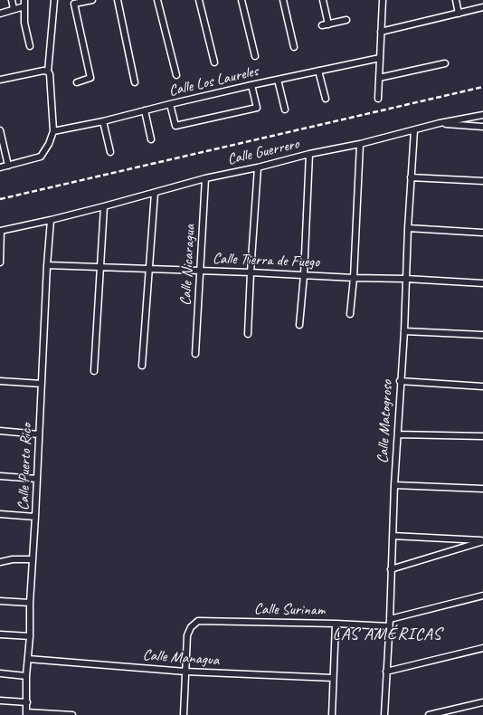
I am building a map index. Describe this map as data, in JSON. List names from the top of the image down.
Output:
{
  "streets": {
    "street": [
      "Calle Los Laureles",
      "Calle Guerrero",
      "Calle Tierra de Fuego",
      "Calle Nicaragua",
      "Calle Matogroso",
      "Calle Puerto Rico",
      "Calle Surinam",
      "Calle Managua"
    ]
  },
  "crossings": [
    ["Calle Guerrero", "Calle Nicaragua"],
    ["Calle Guerrero", "Calle Matogroso"],
    ["Calle Guerrero", "Calle Puerto Rico"],
    ["Calle Tierra de Fuego", "Calle Nicaragua"],
    ["Calle Tierra de Fuego", "Calle Matogroso"],
    ["Calle Tierra de Fuego", "Calle Puerto Rico"],
    ["Calle Matogroso", "Calle Surinam"],
    ["Calle Puerto Rico", "Calle Managua"],
    ["Calle Surinam", "Calle Managua"]
  ],
  "districts": ["LAS AMÉRICAS"]
}
